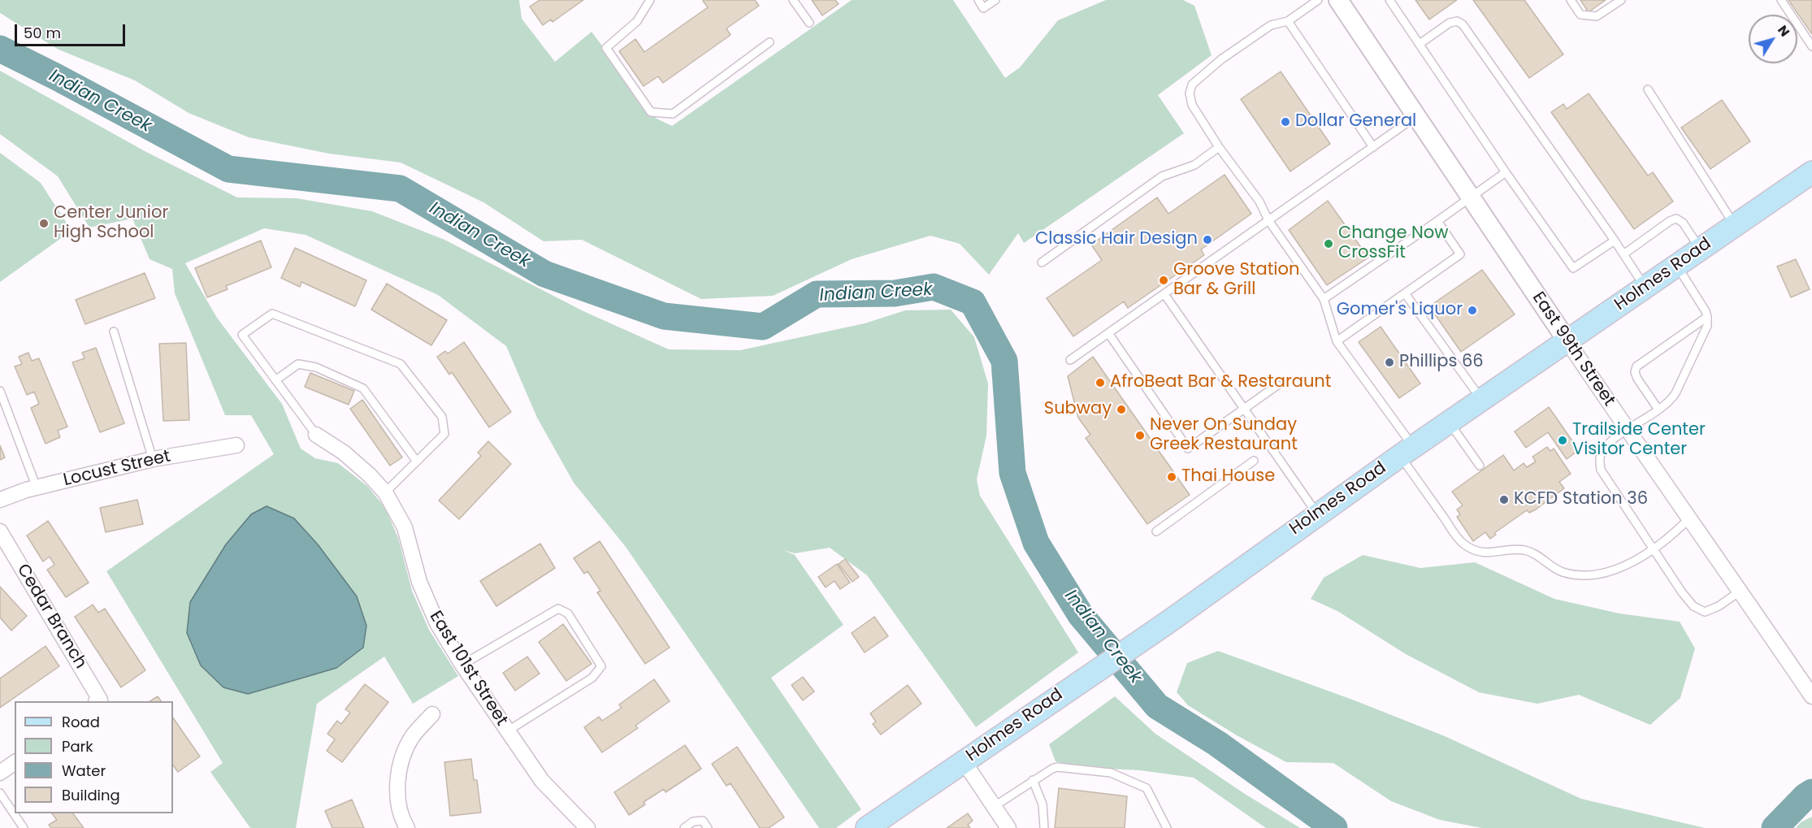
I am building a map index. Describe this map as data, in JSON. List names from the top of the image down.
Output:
{
  "streets": {
    "main road": ["Holmes Road"],
    "street": [
      "East 99th Street",
      "Locust Street",
      "Cedar Branch",
      "East 101st Street"
    ]
  },
  "crossings": [
    ["Holmes Road", "East 99th Street"]
  ],
  "water": ["Indian Creek"],
  "places": [
    "Dollar General",
    "Center Junior High School",
    "Classic Hair Design",
    "Change Now CrossFit",
    "Groove Station Bar & Grill",
    "Gomer's Liquor",
    "Phillips 66",
    "AfroBeat Bar & Restaraunt",
    "Subway",
    "Never On Sunday Greek Restaurant",
    "Trailside Center Visitor Center",
    "Thai House",
    "KCFD Station 36"
  ],
  "legend": [
    "Road",
    "Park",
    "Water",
    "Building"
  ],
  "scale_bar": "50 m",
  "north": "top right"
}
